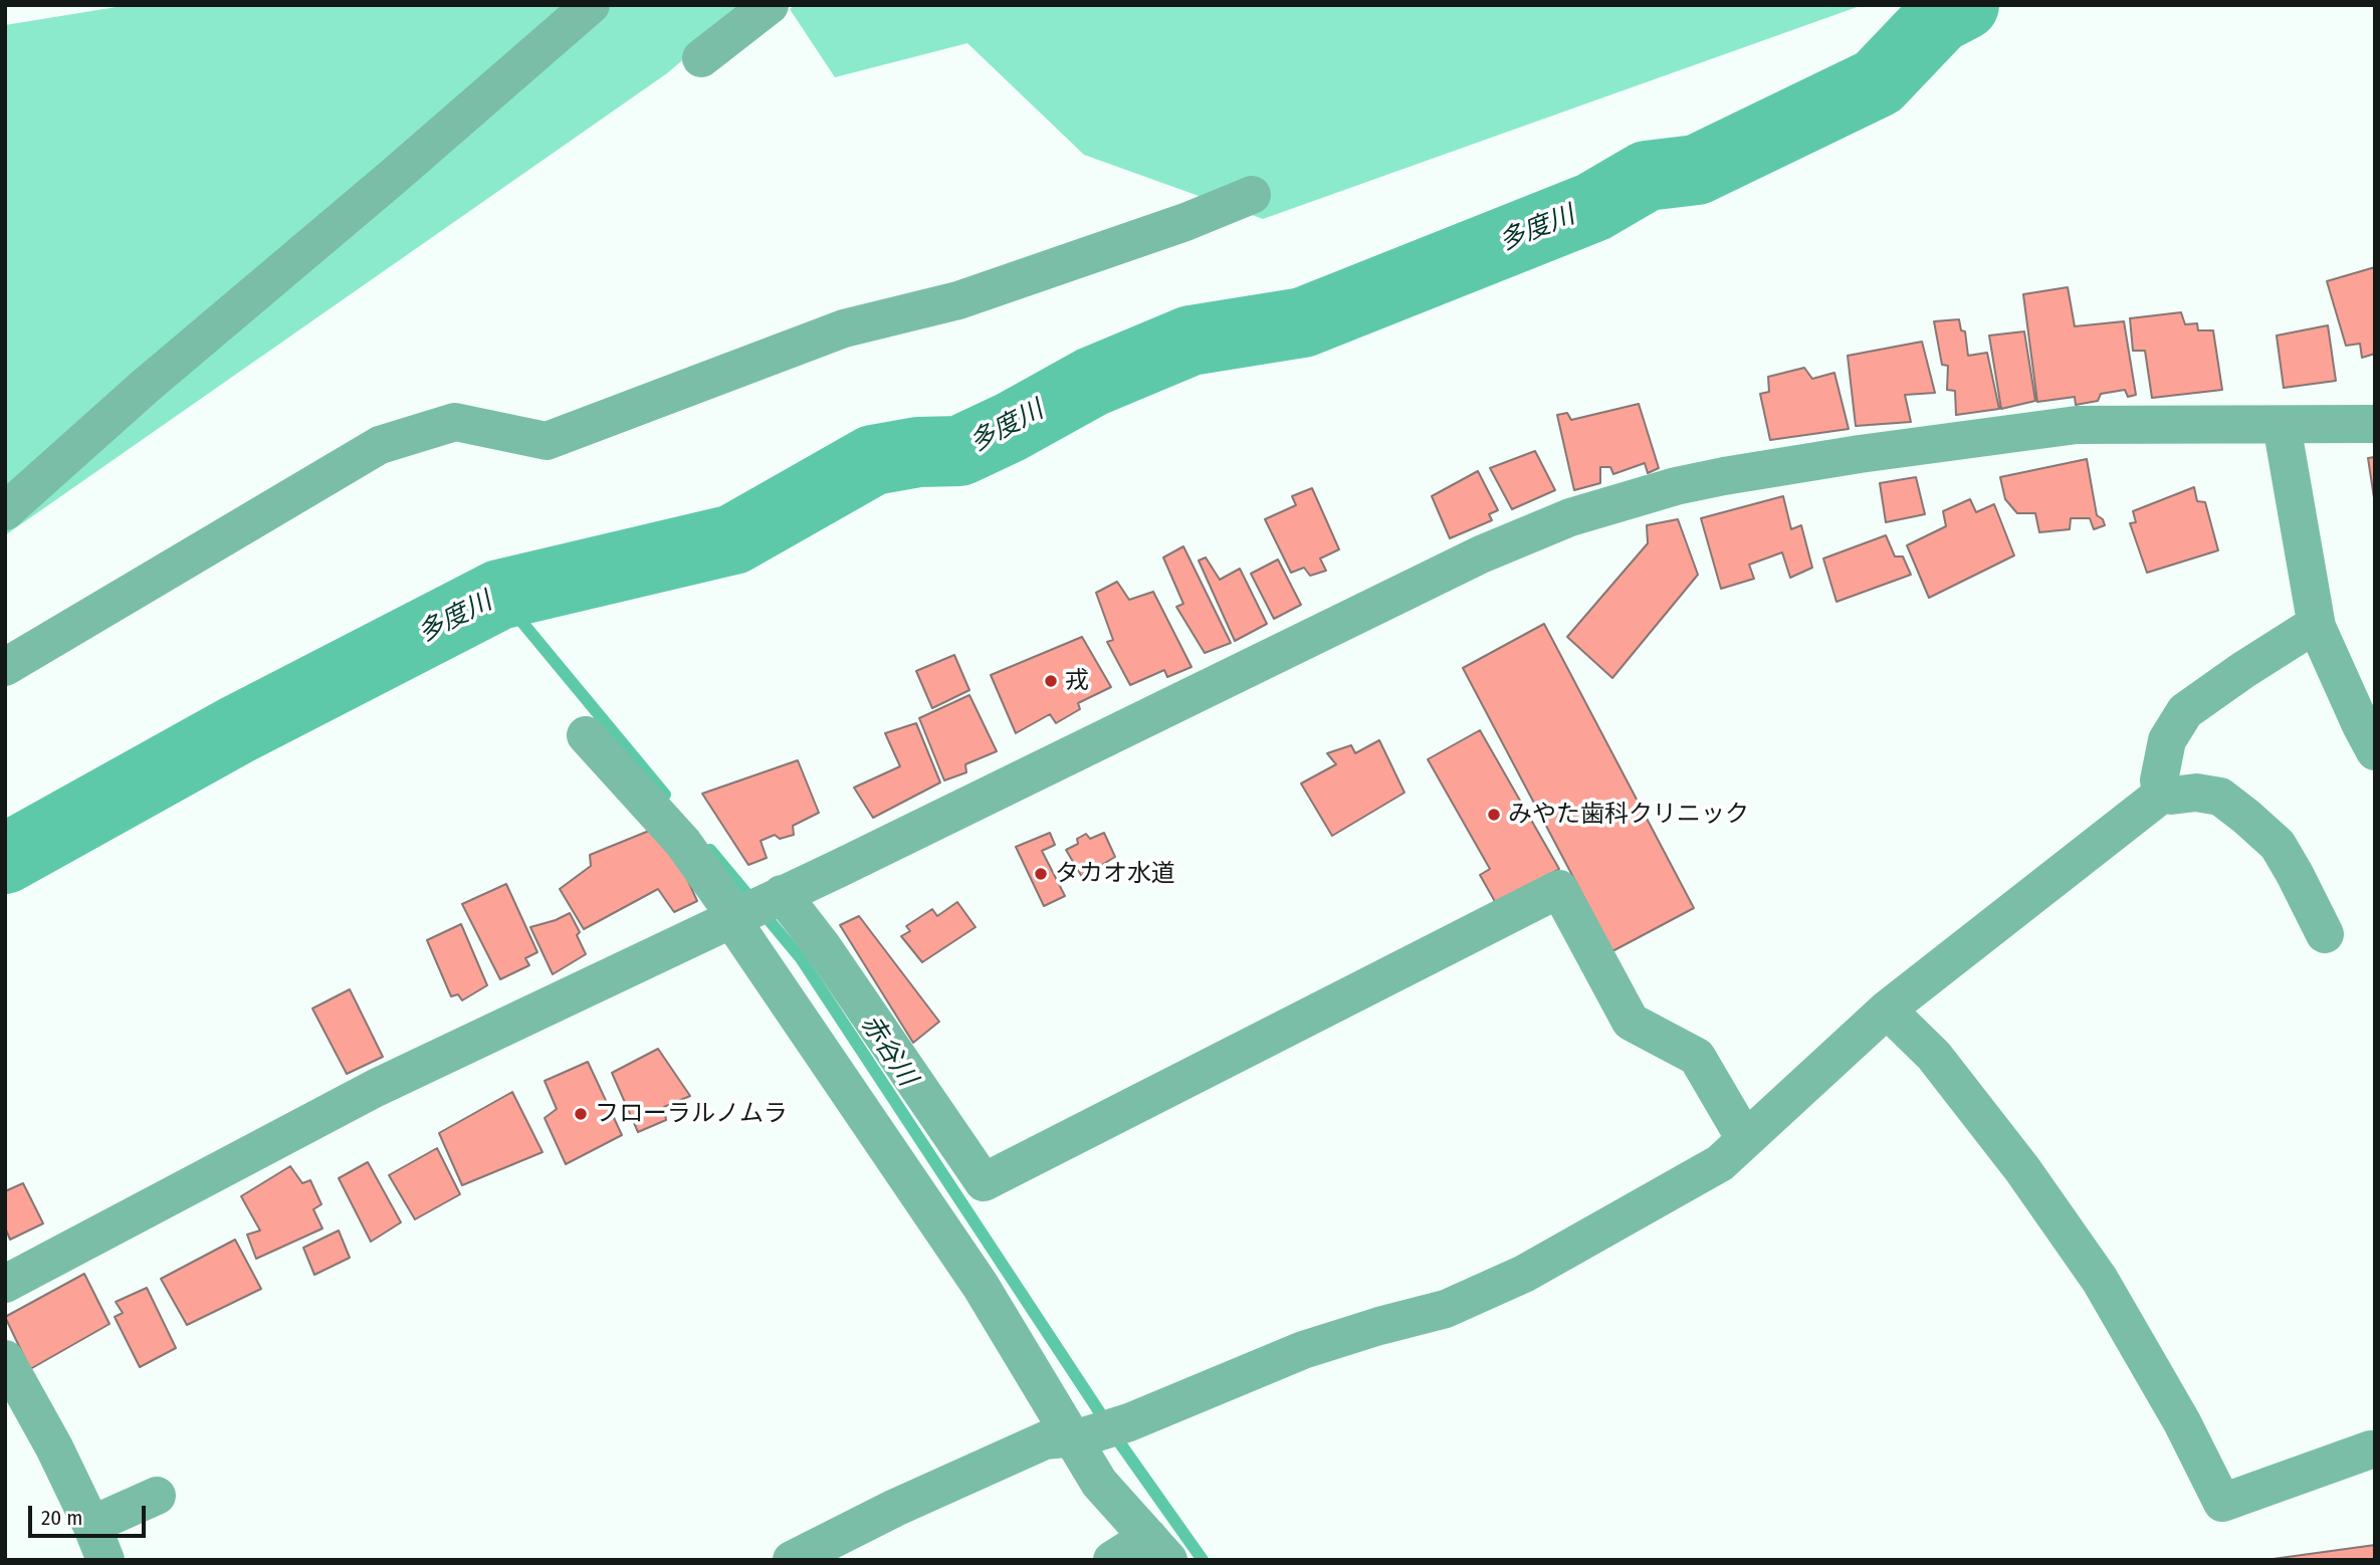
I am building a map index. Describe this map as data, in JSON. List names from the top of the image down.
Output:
{
  "water": ["多度川", "赤谷川"],
  "places": [
    "戎",
    "みやた歯科クリニック",
    "タカオ水道",
    "フローラルノムラ"
  ],
  "scale_bar": "20 m"
}
